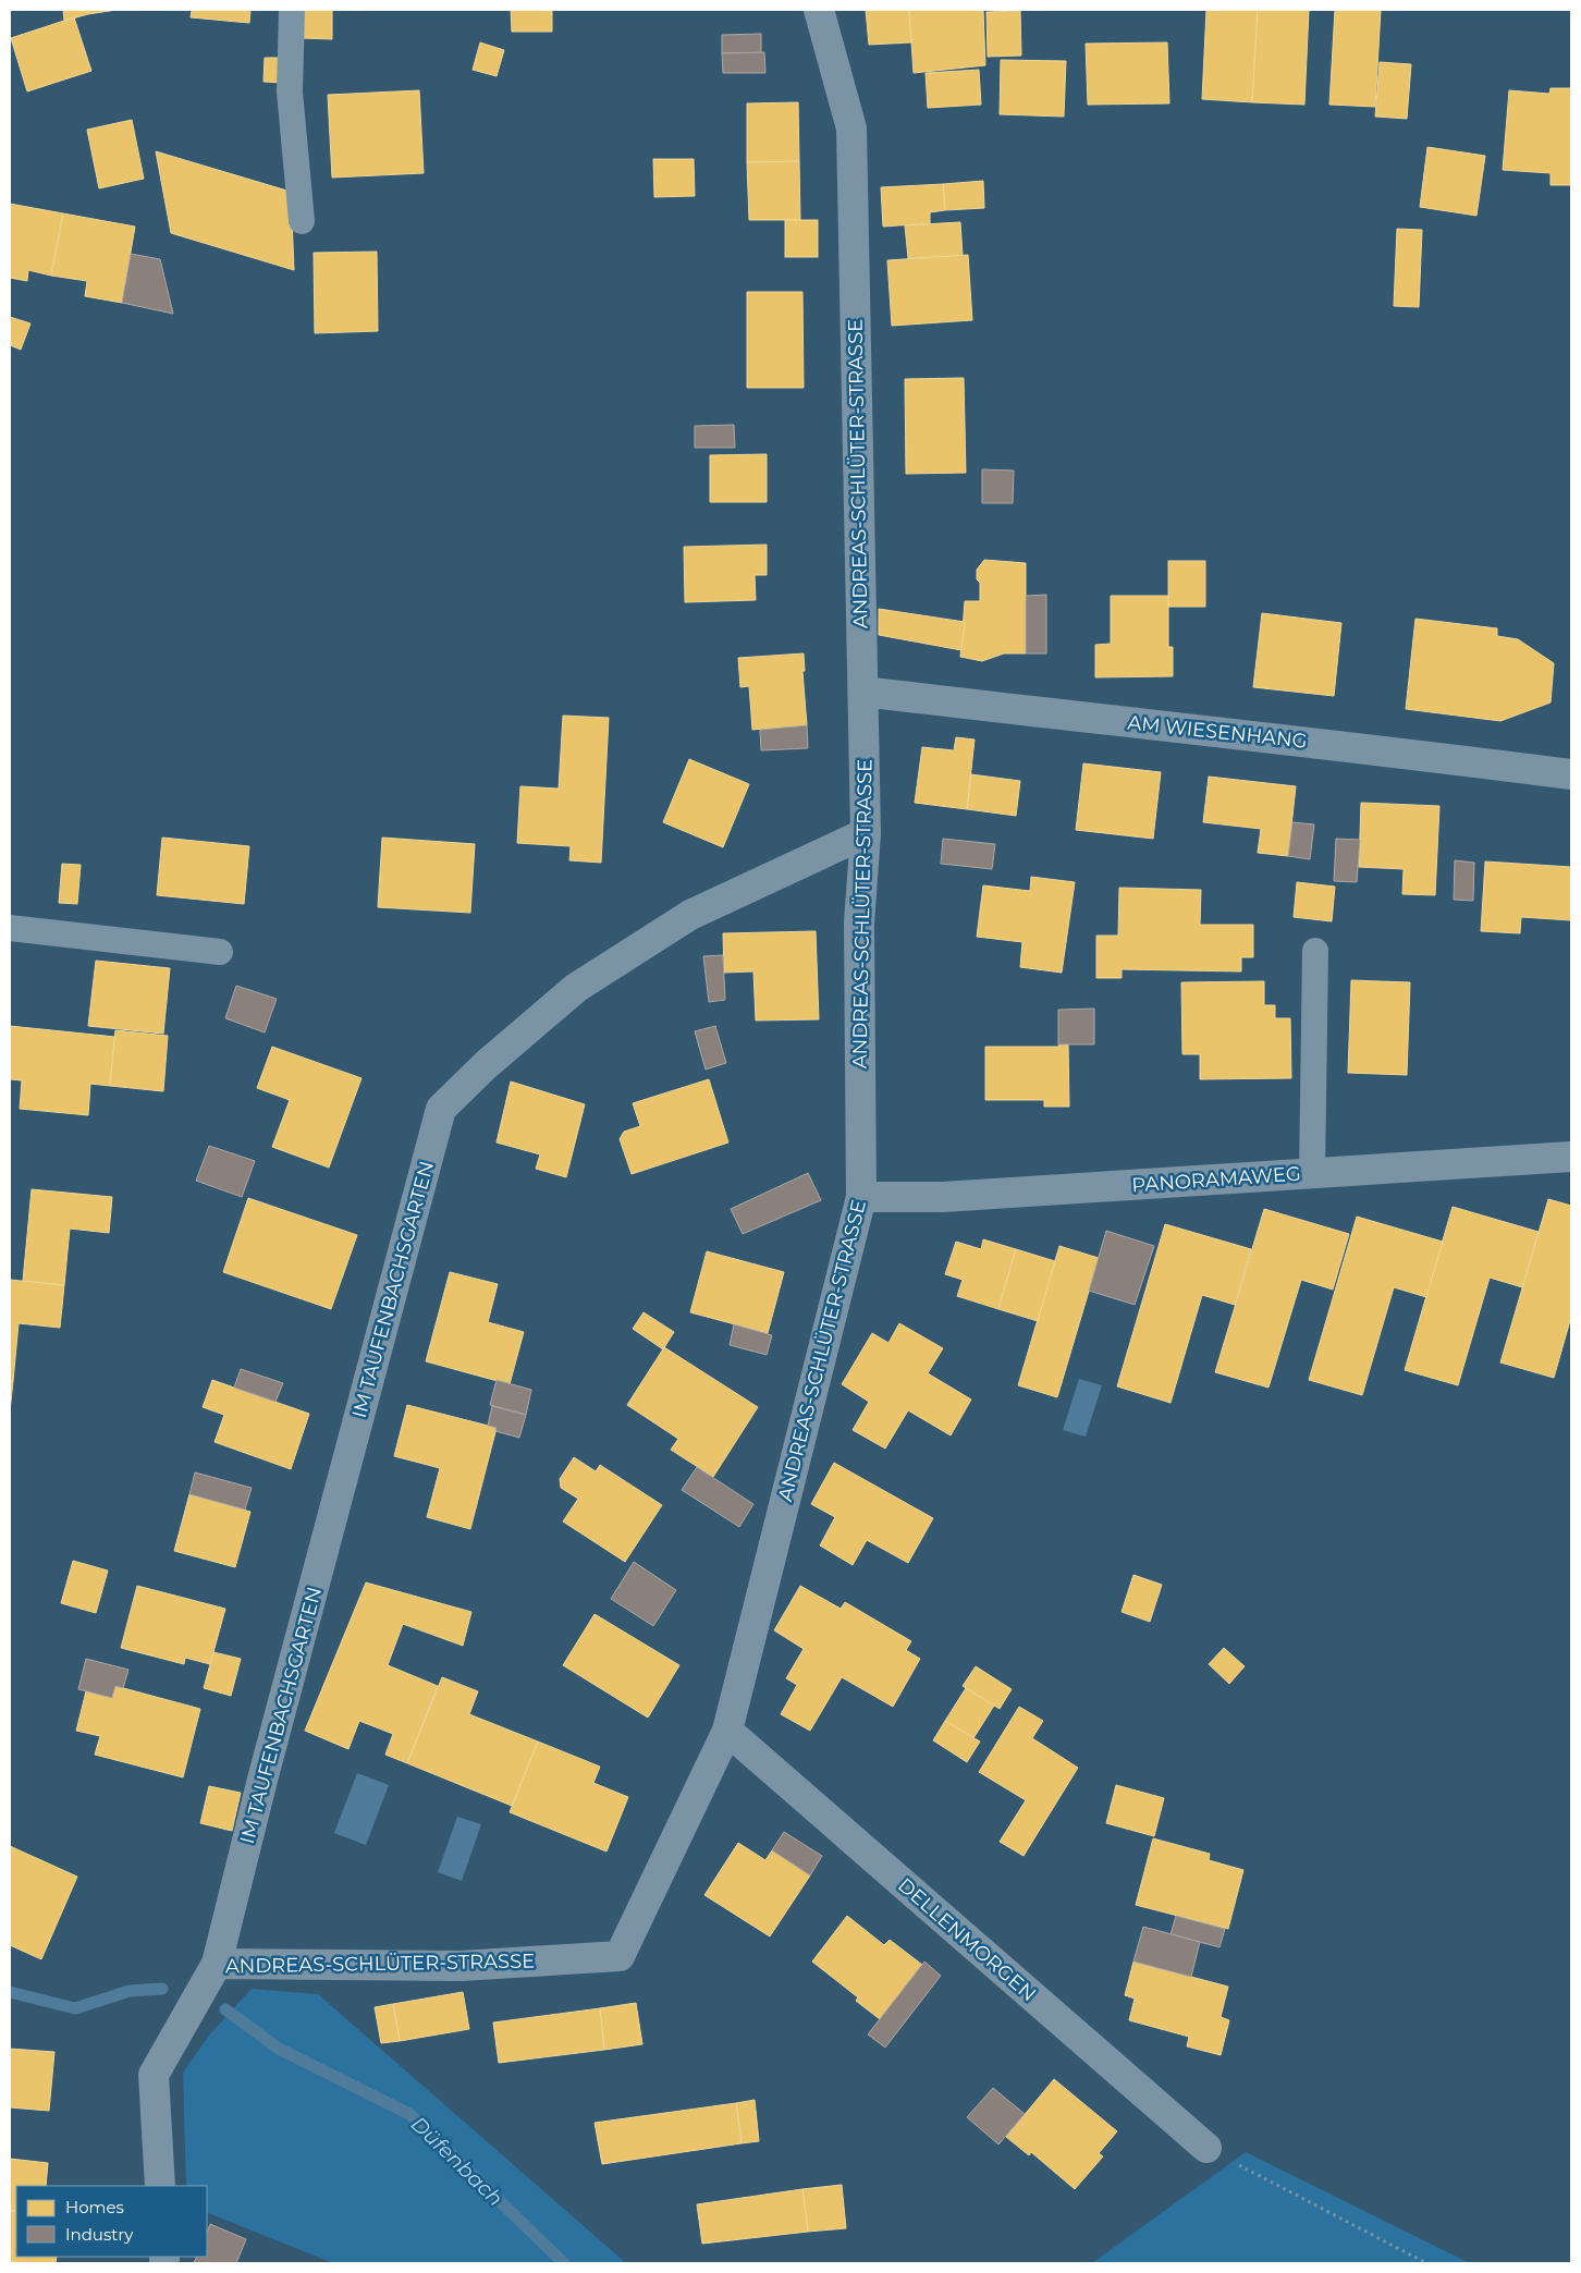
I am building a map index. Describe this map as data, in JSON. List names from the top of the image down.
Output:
{
  "streets": {
    "street": [
      "ANDREAS-SCHLÜTER-STRASSE",
      "AM WIESENHANG",
      "PANORAMAWEG",
      "IM TAUFENBACHSGARTEN",
      "DELLENMORGEN"
    ]
  },
  "crossings": [
    ["ANDREAS-SCHLÜTER-STRASSE", "AM WIESENHANG"],
    ["ANDREAS-SCHLÜTER-STRASSE", "PANORAMAWEG"],
    ["ANDREAS-SCHLÜTER-STRASSE", "IM TAUFENBACHSGARTEN"],
    ["ANDREAS-SCHLÜTER-STRASSE", "DELLENMORGEN"]
  ],
  "water": ["Düfenbach"],
  "legend": ["Homes", "Industry"]
}
